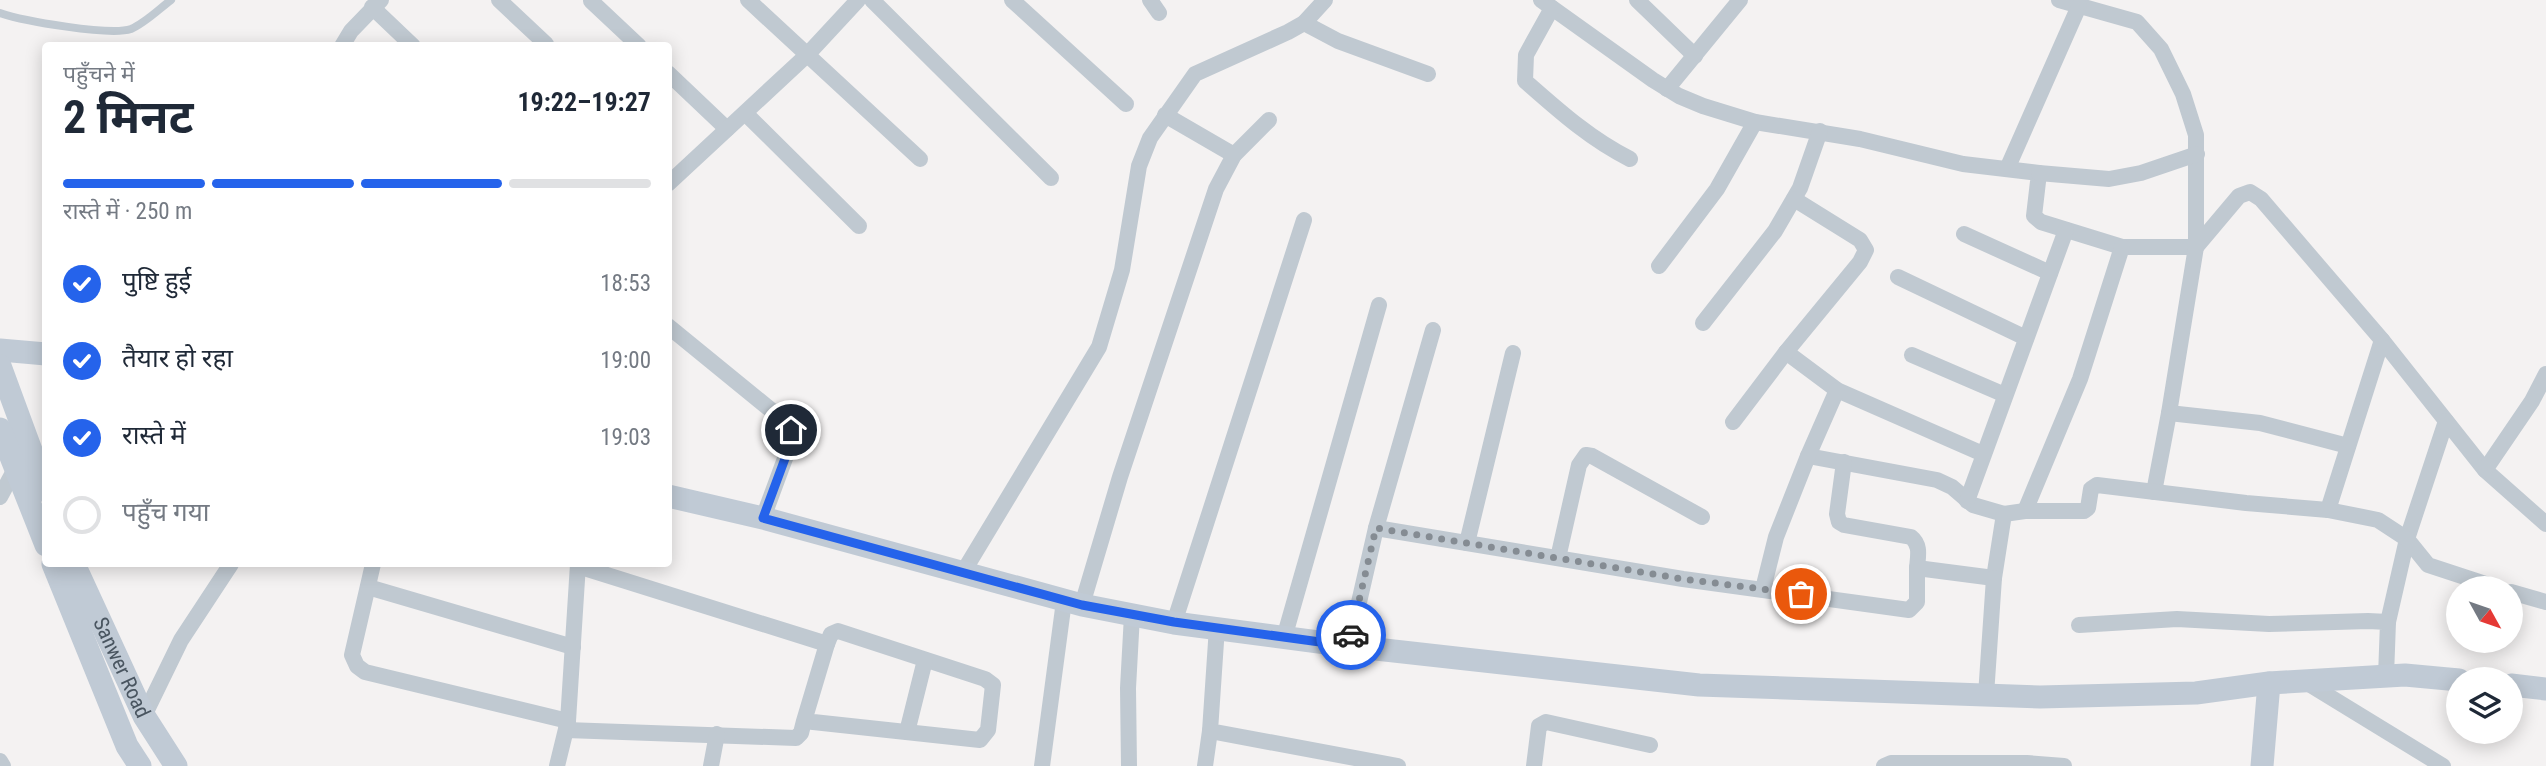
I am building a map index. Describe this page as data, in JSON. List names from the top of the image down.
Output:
{
  "streets": {
    "street": ["Sanwer Road"]
  },
  "north": "bottom right",
  "page": {
    "heading": ["2 मिनट", "पहुँचने में", "19:22–19:27"],
    "bar": "रास्ते में · 250 m",
    "list": [
      ["पुष्टि हुई", "18:53"],
      ["तैयार हो रहा", "19:00"],
      ["रास्ते में", "19:03"],
      "पहुँच गया"
    ]
  }
}
